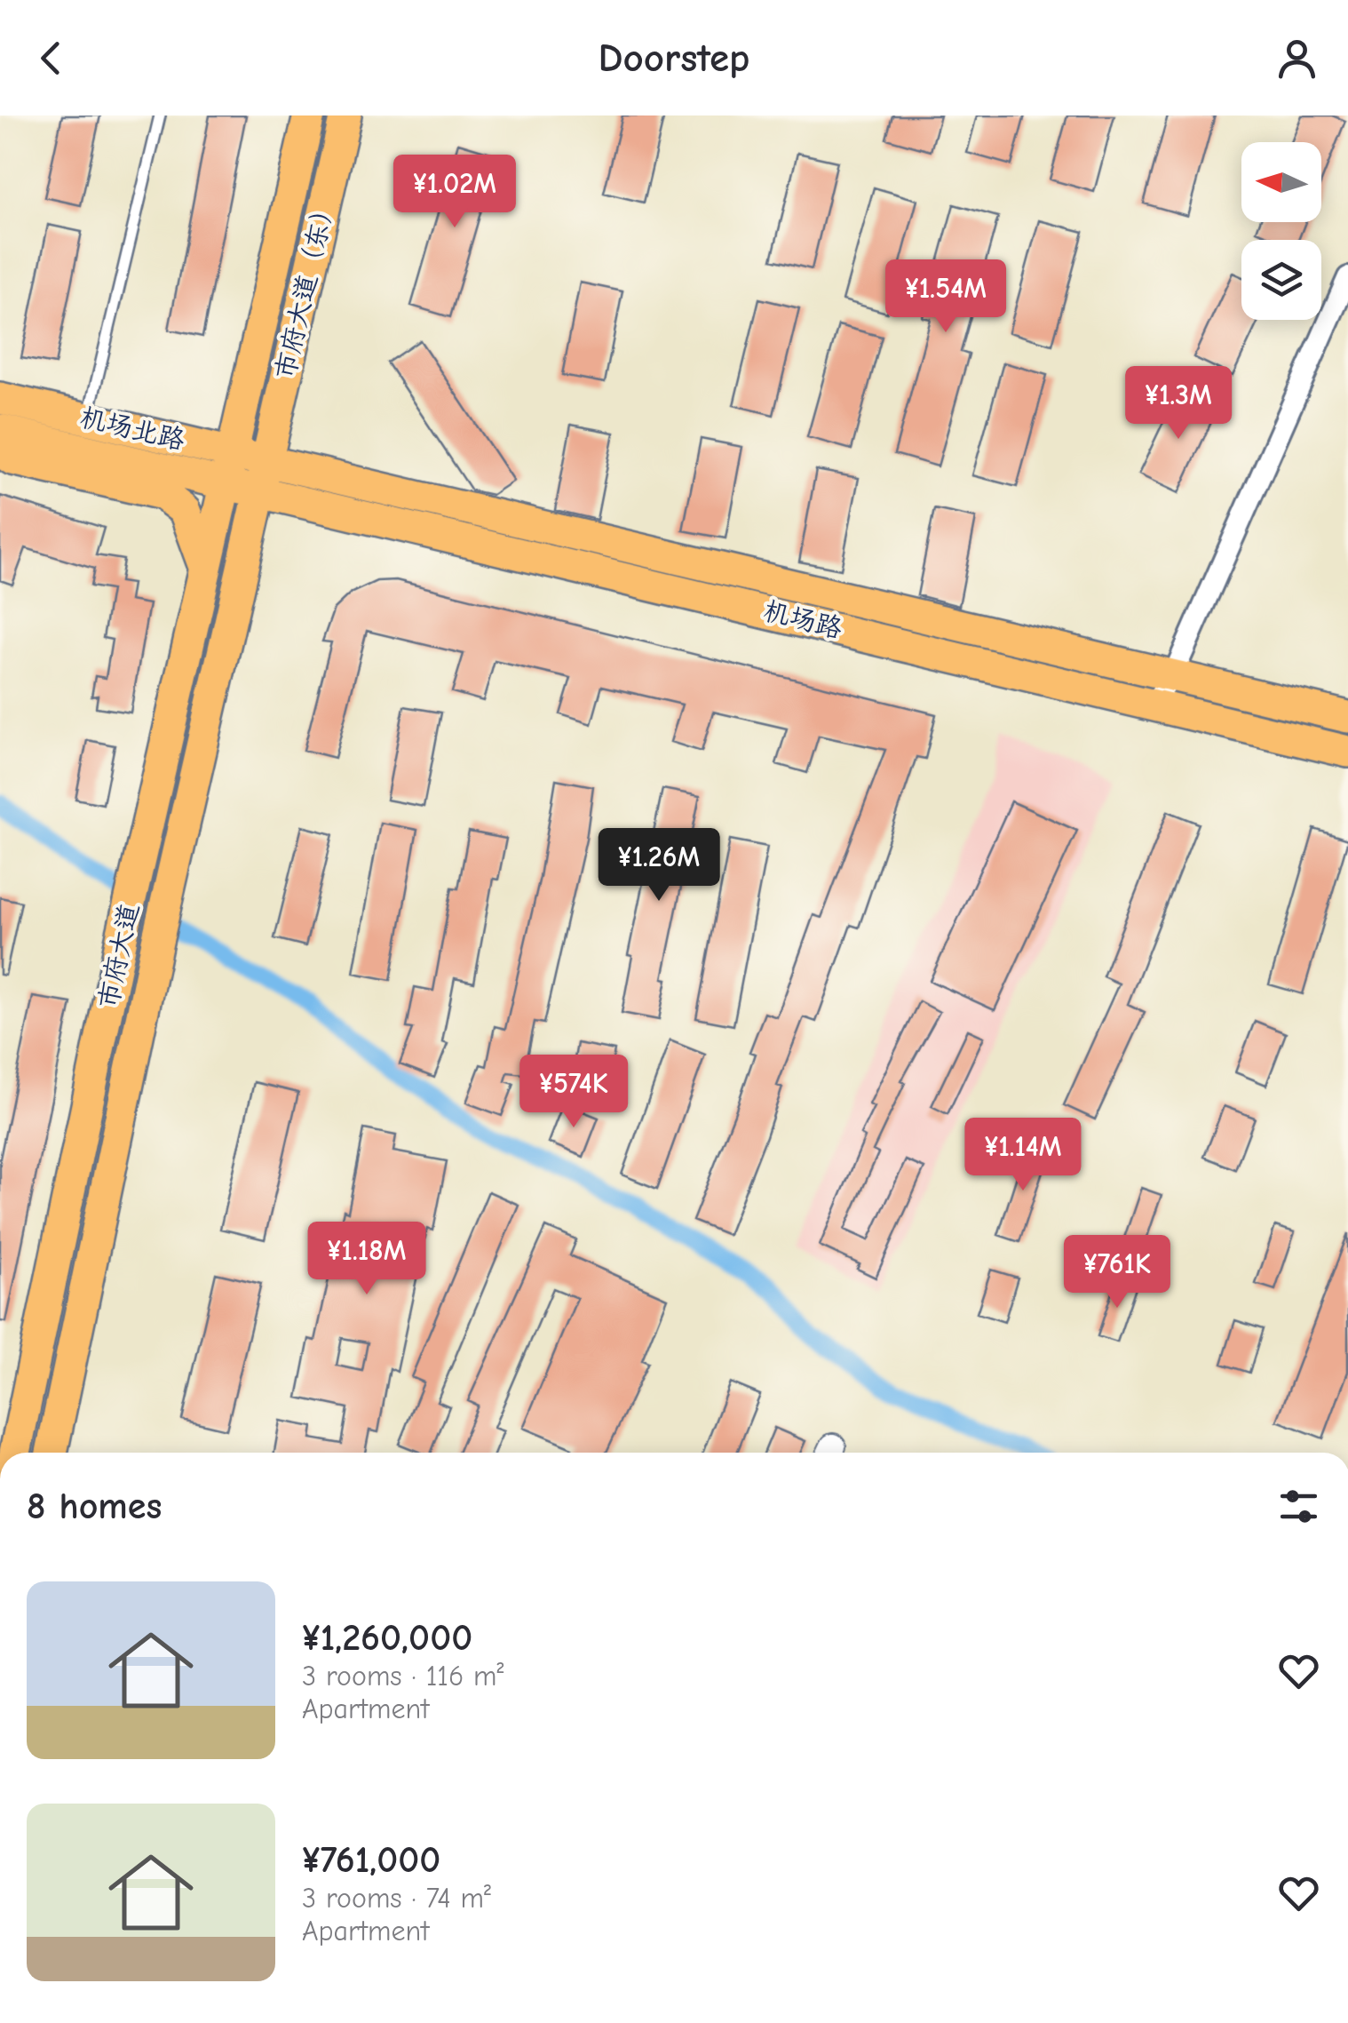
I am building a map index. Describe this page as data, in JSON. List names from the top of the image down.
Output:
{
  "streets": {
    "main road": [
      "市府大道（东）",
      "机场北路",
      "机场路",
      "市府大道"
    ]
  },
  "crossings": [
    ["市府大道（东）", "机场北路"],
    ["市府大道（东）", "机场路"],
    ["市府大道（东）", "市府大道"],
    ["机场北路", "机场路"],
    ["机场北路", "市府大道"],
    ["机场路", "市府大道"]
  ],
  "north": "left",
  "page": {
    "header": "Doorstep",
    "price": [
      "¥1.02M",
      "¥1.54M",
      "¥1.3M",
      "¥1.26M",
      "¥574K",
      "¥1.14M",
      "¥1.18M",
      "¥761K"
    ],
    "heading": "8 homes",
    "list": [
      {
        "name": "¥1,260,000",
        "note": "3 rooms · 116 m² · Apartment"
      },
      {
        "name": "¥761,000",
        "note": "3 rooms · 74 m² · Apartment"
      }
    ]
  }
}
